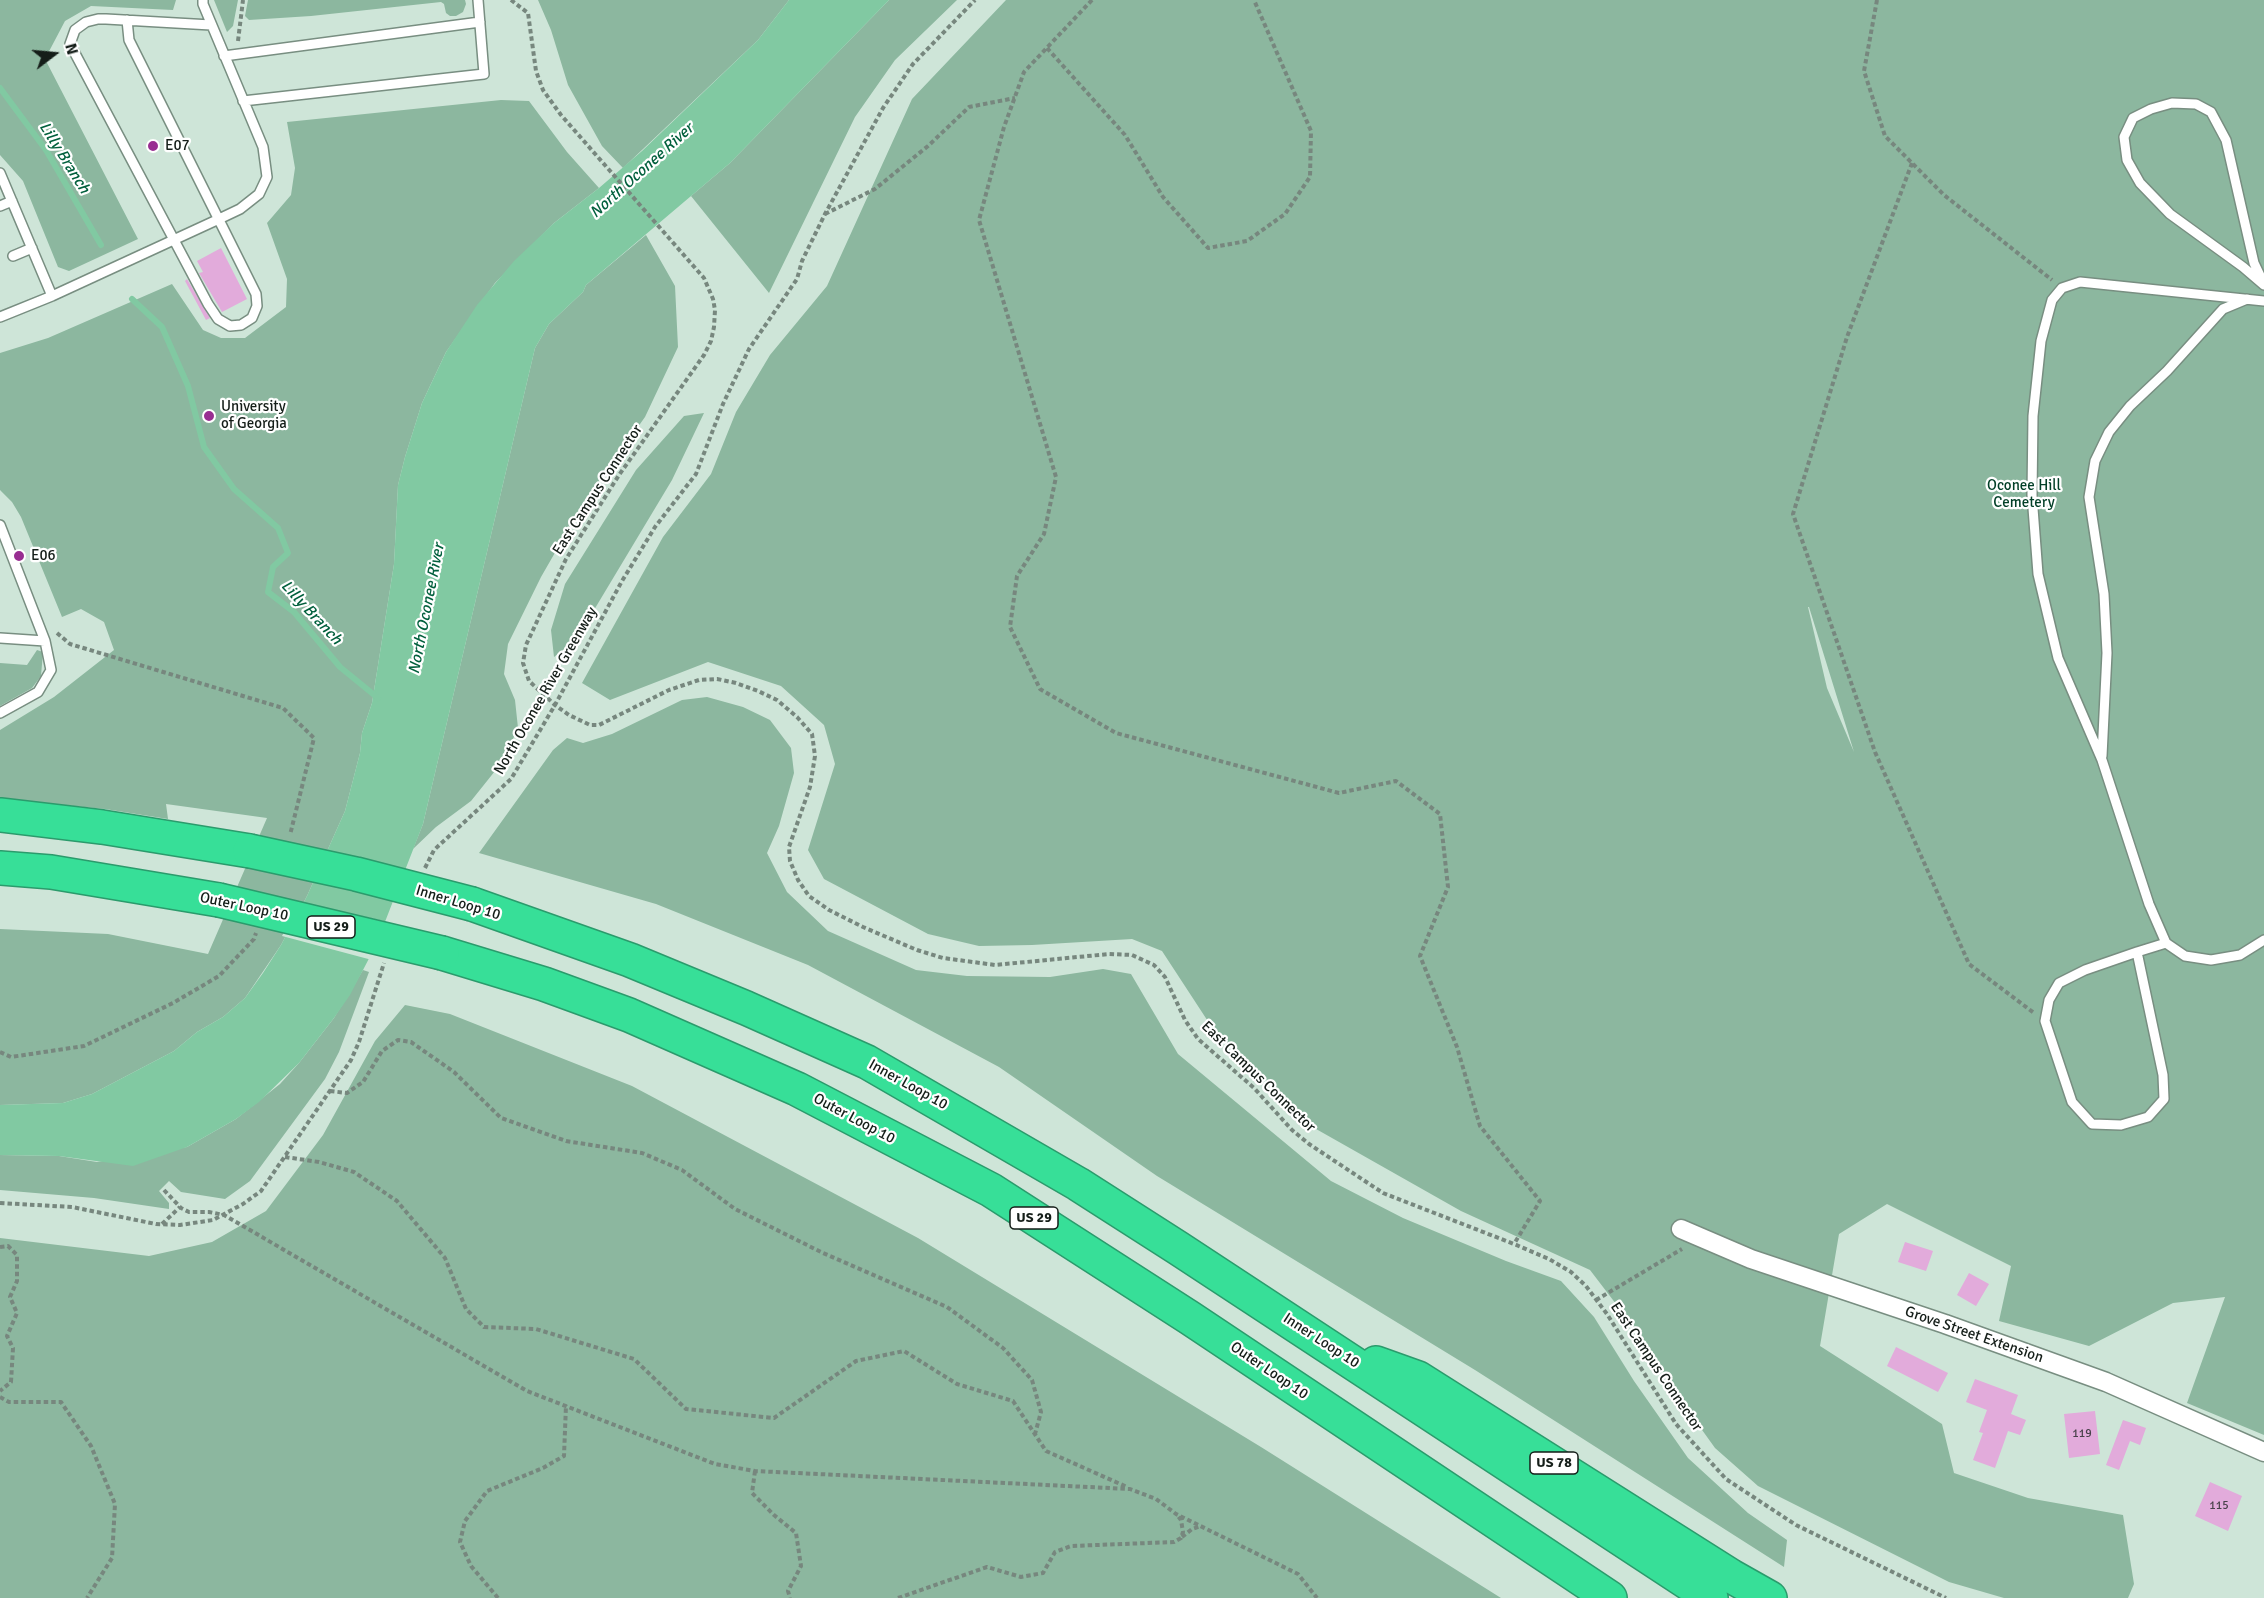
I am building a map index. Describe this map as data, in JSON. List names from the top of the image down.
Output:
{
  "streets": {
    "highway": [
      "Inner Loop 10",
      "Outer Loop 10",
      "US 29",
      "US 78"
    ],
    "street": ["Grove Street Extension"],
    "path": ["East Campus Connector", "North Oconee River Greenway"]
  },
  "crossings": [
    ["East Campus Connector", "North Oconee River Greenway"],
    ["Inner Loop 10", "US 78"]
  ],
  "water": ["Lilly Branch", "North Oconee River"],
  "parks": ["Oconee Hill Cemetery"],
  "places": ["E07", "University of Georgia", "E06"],
  "house_numbers": ["119", "115"],
  "north": "right"
}
